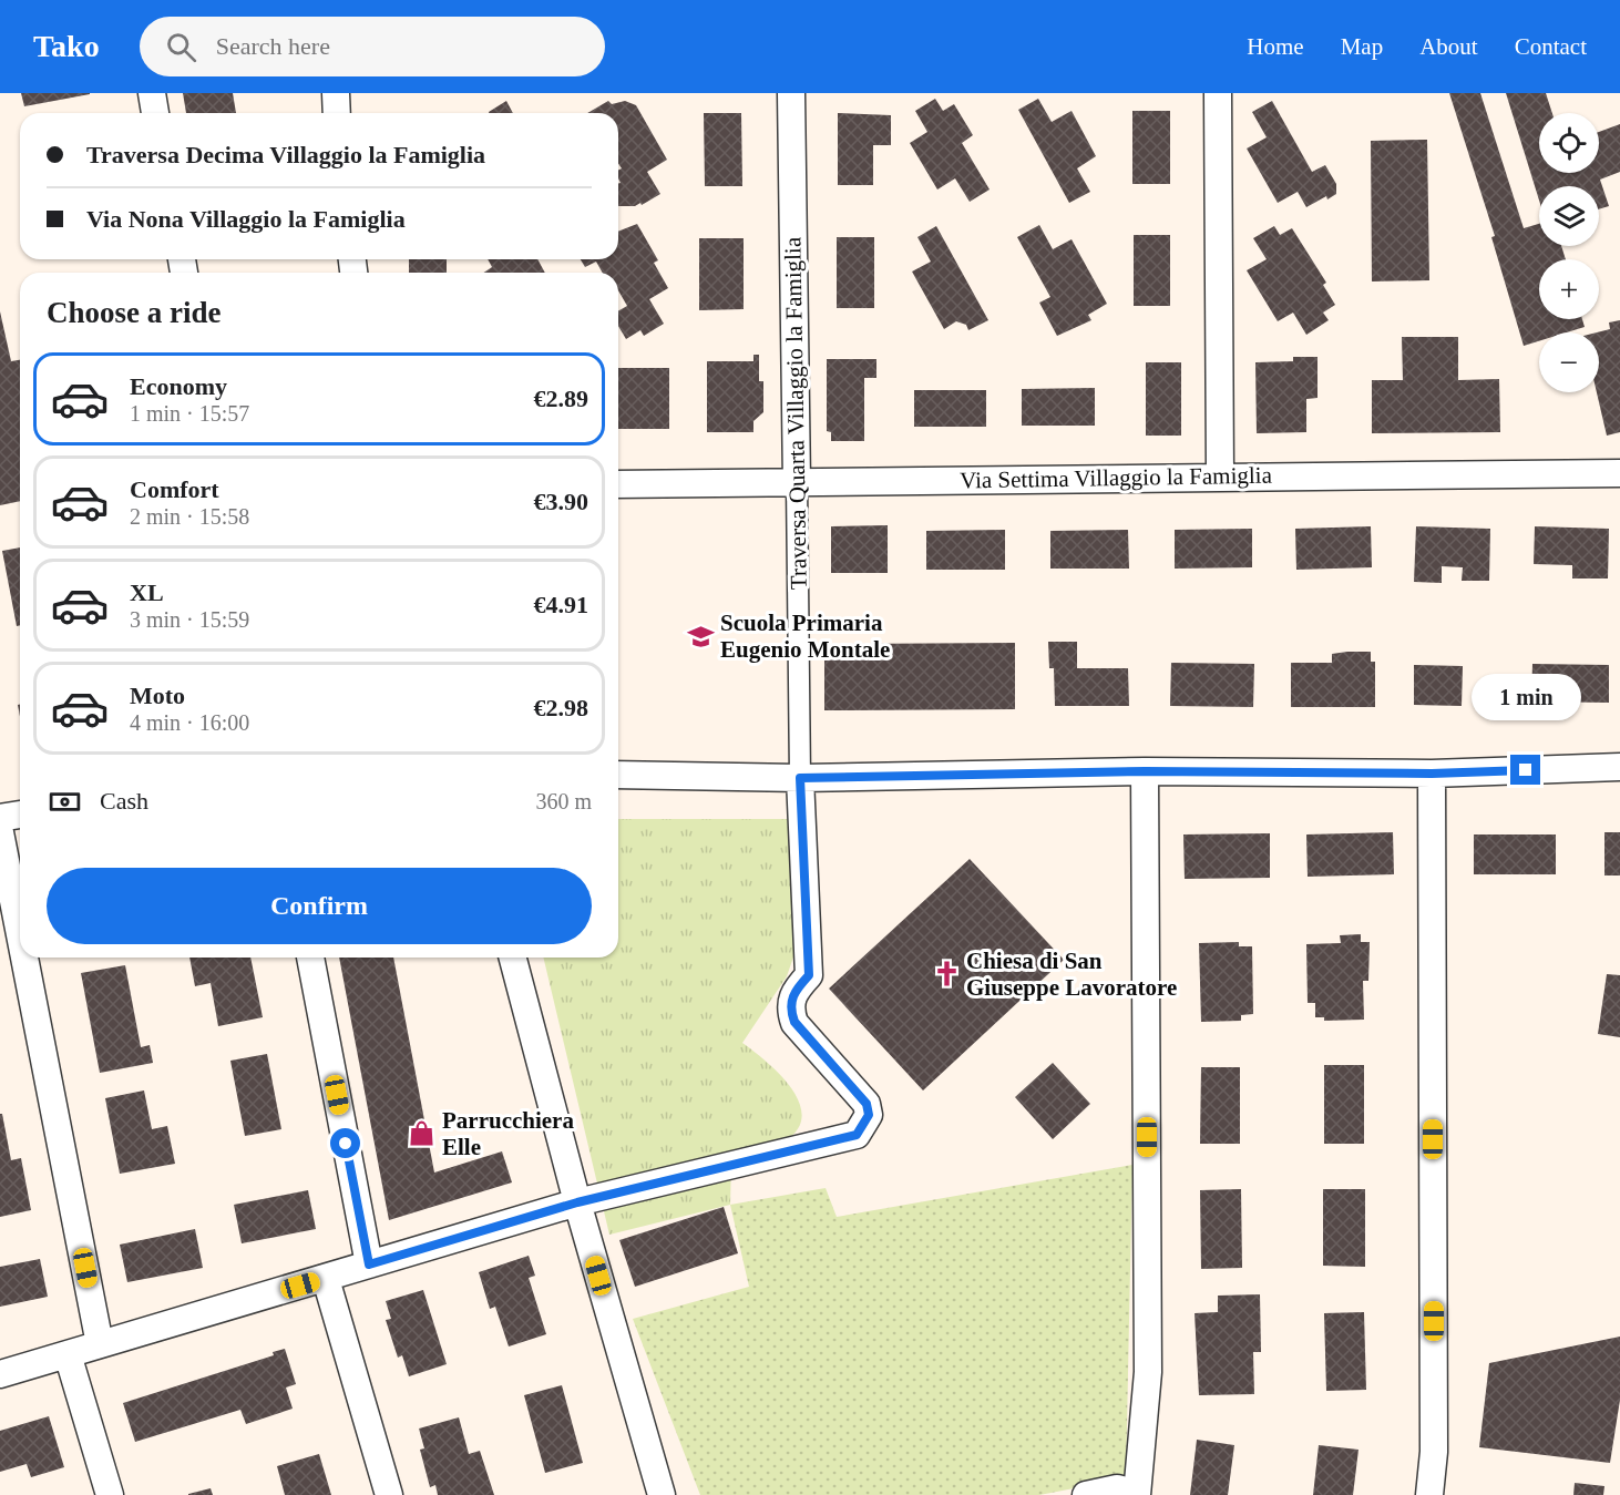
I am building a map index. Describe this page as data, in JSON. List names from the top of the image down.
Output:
{
  "streets": {
    "street": ["Traversa Quarta Villaggio la Famiglia", "Via Settima Villaggio la Famiglia"]
  },
  "crossings": [
    ["Traversa Quarta Villaggio la Famiglia", "Via Settima Villaggio la Famiglia"]
  ],
  "places": {
    "school or university": ["Scuola Primaria Eugenio Montale"],
    "church": ["Chiesa di San Giuseppe Lavoratore"],
    "shop": ["Parrucchiera Elle"]
  },
  "page": {
    "header": "Tako",
    "search": "Search here",
    "nav": [
      "Home",
      "Map",
      "About",
      "Contact"
    ],
    "map_buttons": ["+", "−"],
    "banner": ["Traversa Decima Villaggio la Famiglia", "Via Nona Villaggio la Famiglia"],
    "heading": "Choose a ride",
    "list": [
      {
        "name": "Economy",
        "note": "1 min · 15:57",
        "value": "€2.89"
      },
      {
        "name": "Comfort",
        "note": "2 min · 15:58",
        "value": "€3.90"
      },
      {
        "name": "XL",
        "note": "3 min · 15:59",
        "value": "€4.91"
      },
      {
        "name": "Moto",
        "note": "4 min · 16:00",
        "value": "€2.98"
      }
    ],
    "bubble": "1 min",
    "pay": ["Cash", "360 m"],
    "buttons": "Confirm"
  }
}
